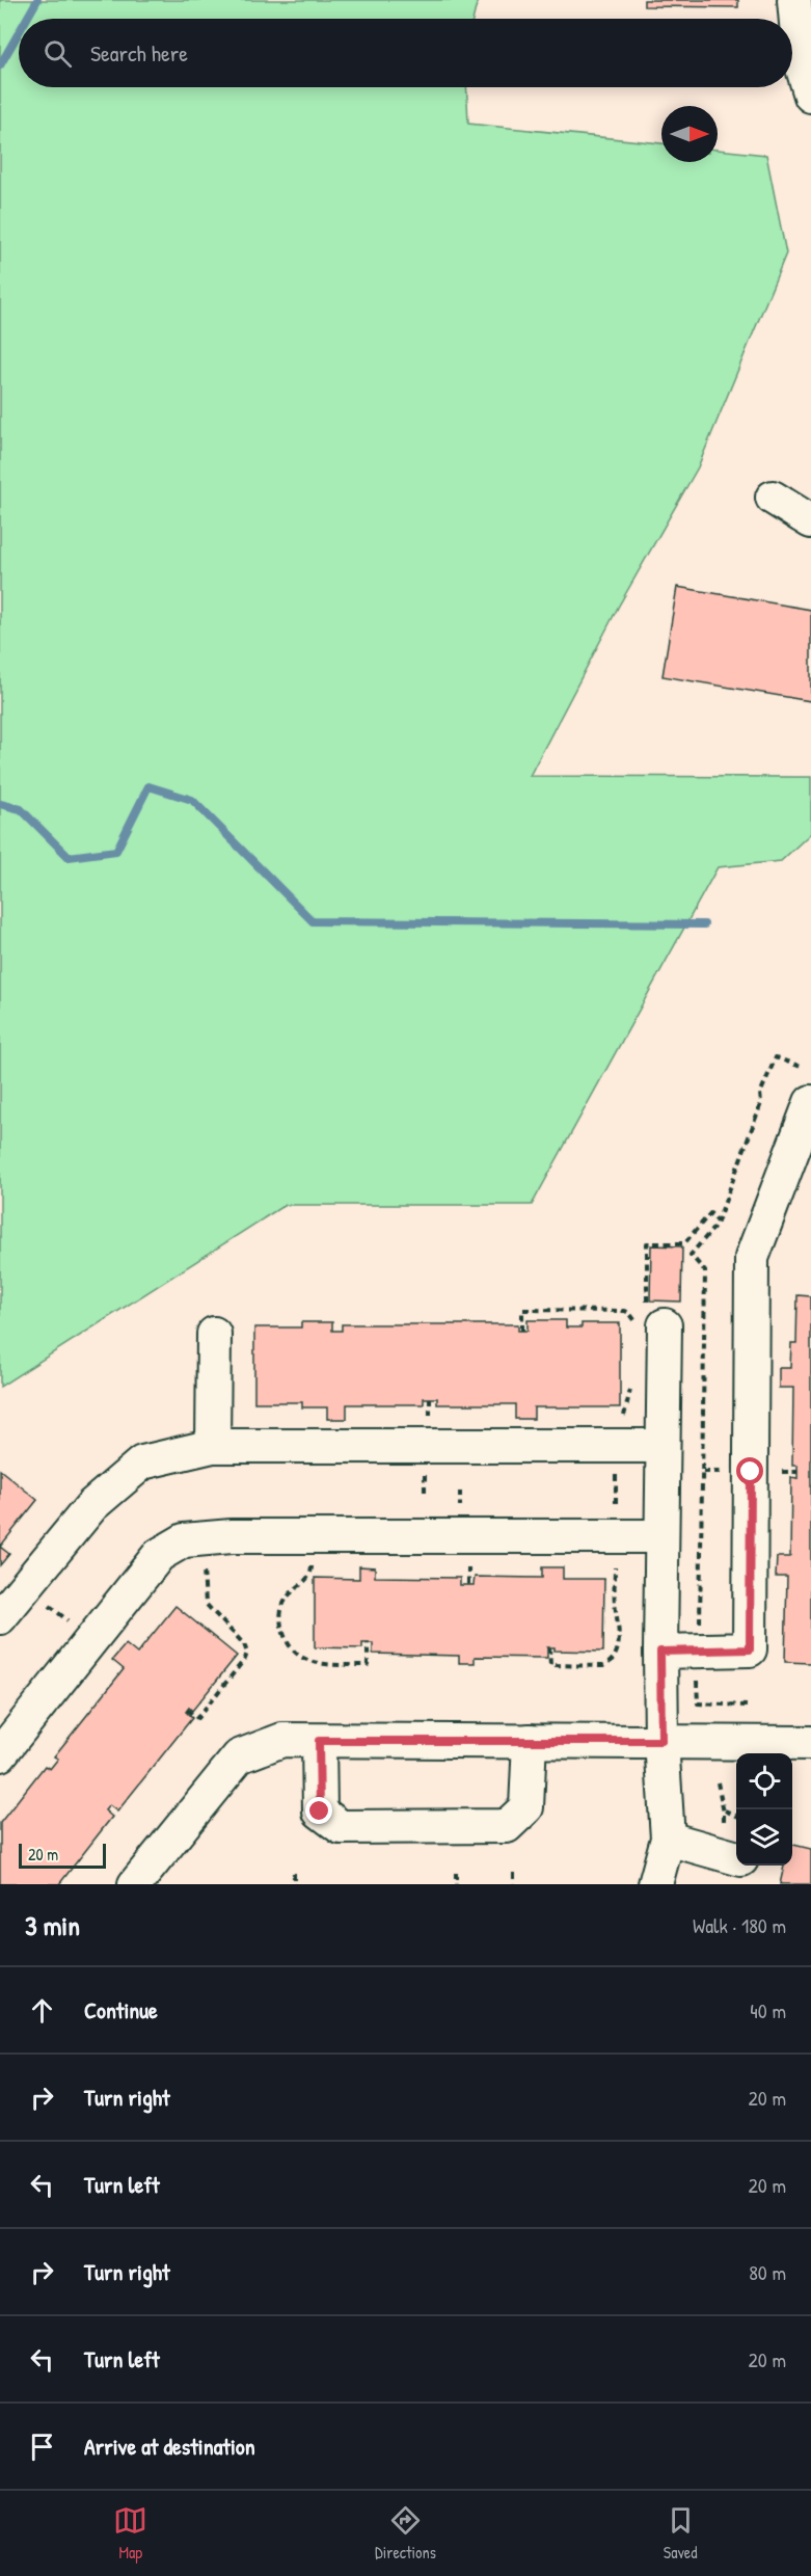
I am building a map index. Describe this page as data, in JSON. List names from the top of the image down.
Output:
{
  "scale_bar": "20 m",
  "north": "right",
  "page": {
    "search": "Search here",
    "scale": "20 m",
    "heading": ["3 min", "Walk · 180 m"],
    "list": [
      ["Continue", "40 m"],
      ["Turn right", "20 m"],
      ["Turn left", "20 m"],
      ["Turn right", "80 m"],
      ["Turn left", "20 m"],
      "Arrive at destination"
    ],
    "nav": ["Map", "Directions", "Saved"]
  }
}
